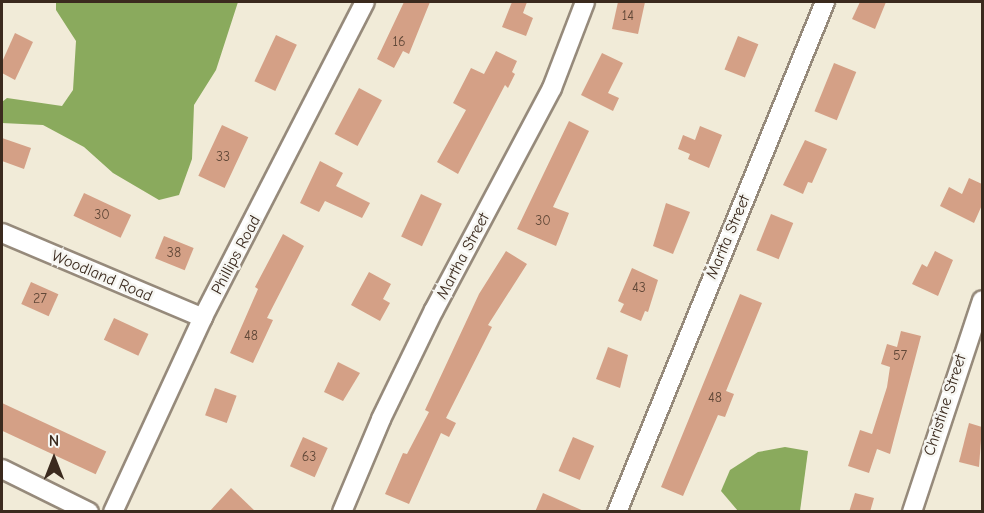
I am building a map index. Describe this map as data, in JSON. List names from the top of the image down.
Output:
{
  "streets": {
    "street": [
      "Marita Street",
      "Phillips Road",
      "Martha Street",
      "Woodland Road",
      "Christine Street"
    ]
  },
  "crossings": [
    ["Phillips Road", "Woodland Road"]
  ],
  "house_numbers": [
    "14",
    "16",
    "33",
    "30",
    "30",
    "38",
    "43",
    "27",
    "48",
    "57",
    "48",
    "63"
  ],
  "north": "top"
}
